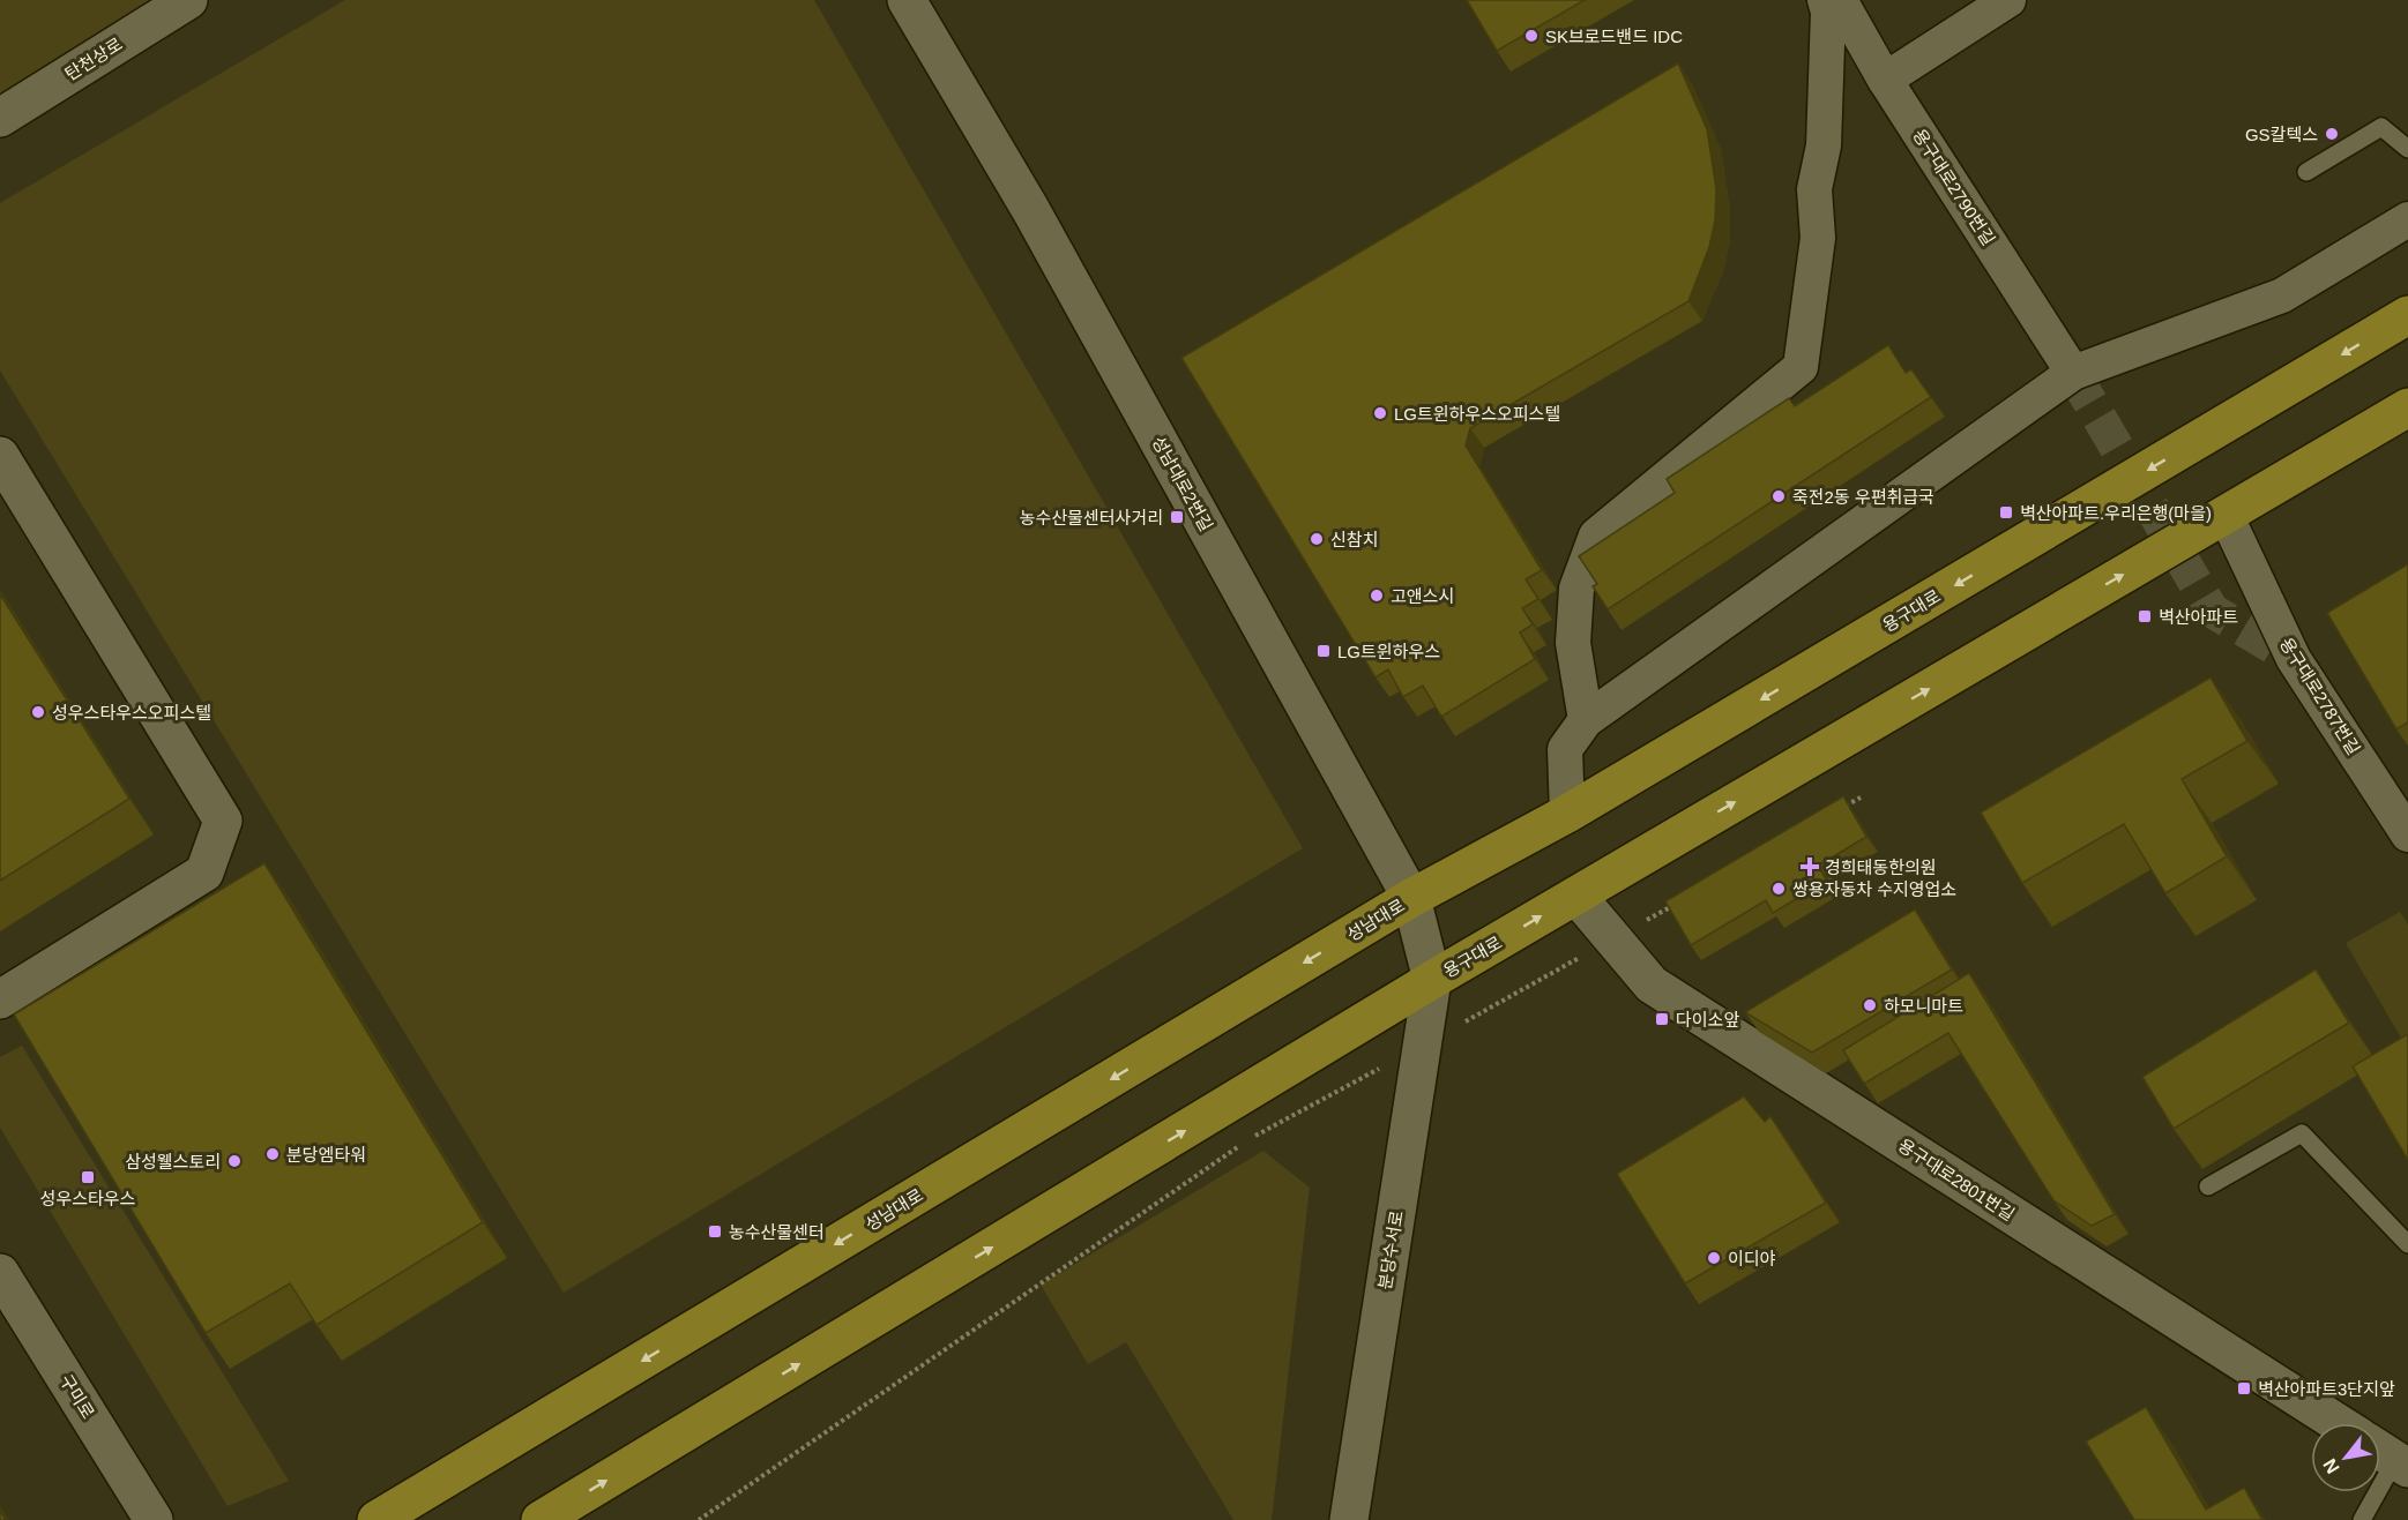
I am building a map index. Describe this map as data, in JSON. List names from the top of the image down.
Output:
{
  "streets": {
    "main road": ["용구대로", "성남대로"],
    "street": [
      "탄천상로",
      "용구대로2790번길",
      "성남대로2번길",
      "용구대로2787번길",
      "용구대로2801번길",
      "분당수서로",
      "구미로"
    ]
  },
  "crossings": [
    ["성남대로2번길", "용구대로"],
    ["성남대로2번길", "성남대로"],
    ["성남대로2번길", "분당수서로"],
    ["용구대로", "용구대로2787번길"],
    ["용구대로", "성남대로"],
    ["용구대로", "용구대로2801번길"],
    ["용구대로", "분당수서로"]
  ],
  "places": {
    "other": [
      "SK브로드밴드 IDC",
      "GS칼텍스",
      "LG트윈하우스오피스텔",
      "죽전2동 우편취급국",
      "신참치",
      "고앤스시",
      "성우스타우스오피스텔",
      "쌍용자동차 수지영업소",
      "하모니마트",
      "분당엠타워",
      "삼성웰스토리",
      "이디야"
    ],
    "transit": [
      "벽산아파트.우리은행(마을)",
      "농수산물센터사거리",
      "벽산아파트",
      "LG트윈하우스",
      "다이소앞",
      "성우스타우스",
      "농수산물센터",
      "벽산아파트3단지앞"
    ],
    "health": ["경희태동한의원"]
  },
  "north": "bottom left"
}
